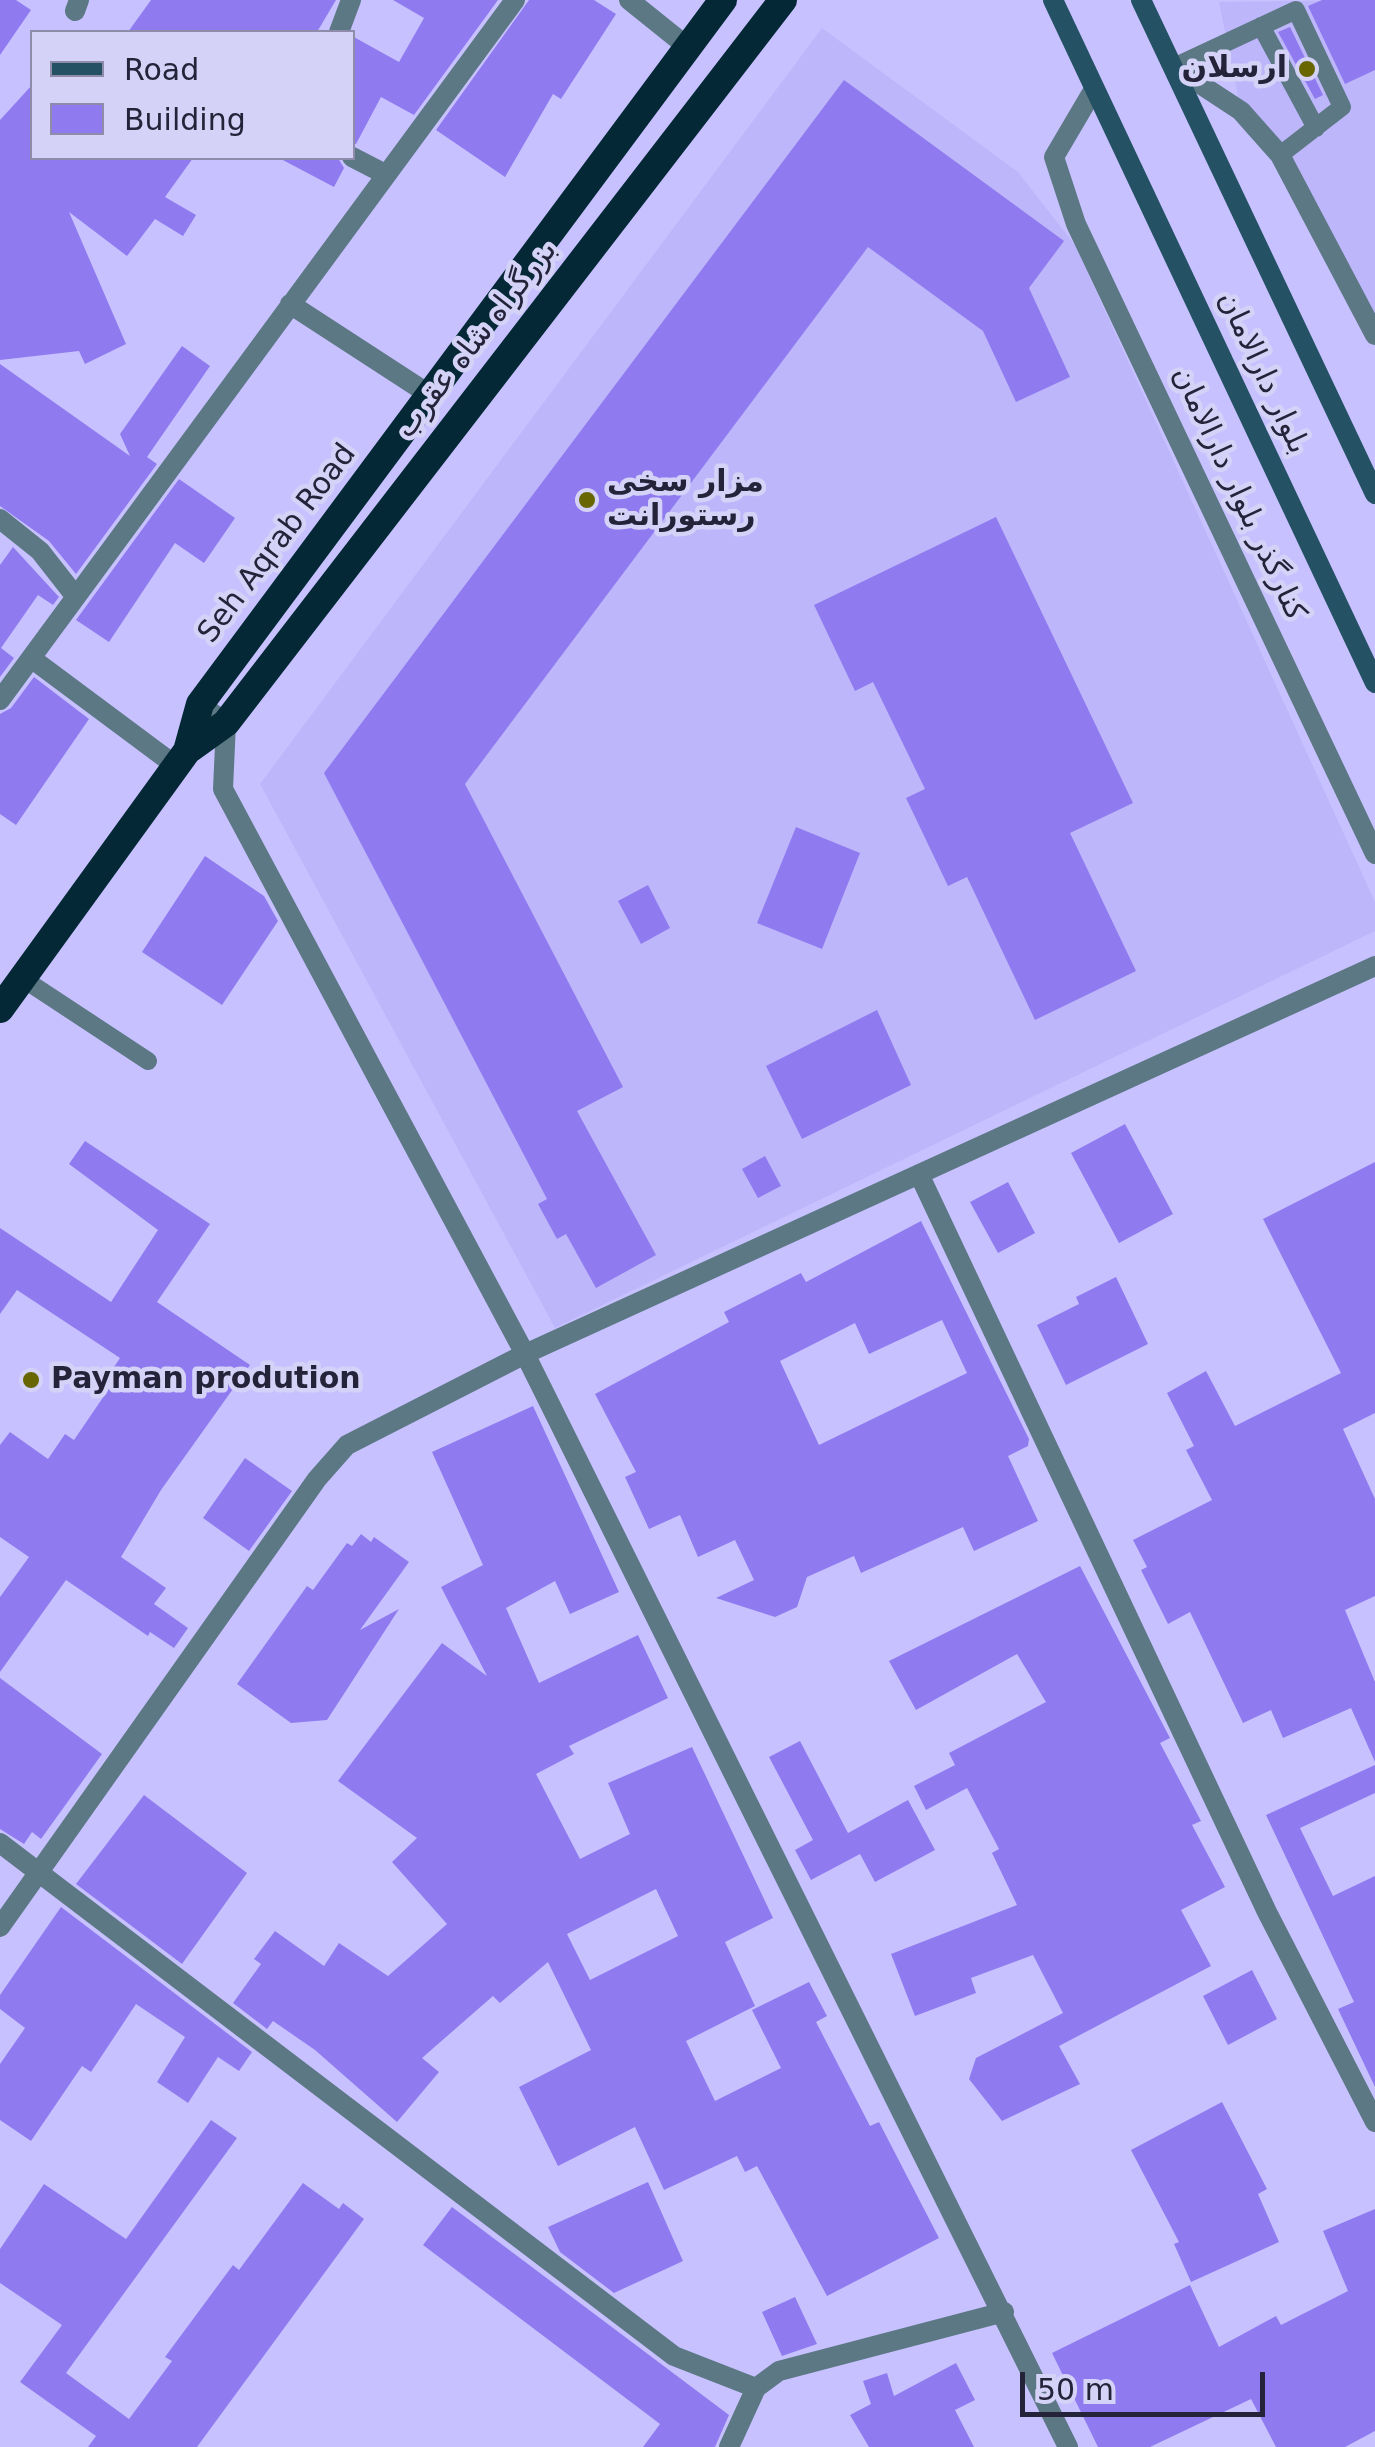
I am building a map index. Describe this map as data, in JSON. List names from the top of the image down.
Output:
{
  "streets": {
    "highway": ["بزرگراه شاه عقرب", "Seh Aqrab Road"],
    "main road": ["بلوار دارالامان"],
    "street": ["کنارگذر بلوار دارالامان"]
  },
  "crossings": [
    ["بزرگراه شاه عقرب", "Seh Aqrab Road"],
    ["بلوار دارالامان", "کنارگذر بلوار دارالامان"]
  ],
  "places": ["ارسلان", "مزار سخی رستورانت", "Payman prodution"],
  "legend": ["Road", "Building"],
  "scale_bar": "50 m"
}
